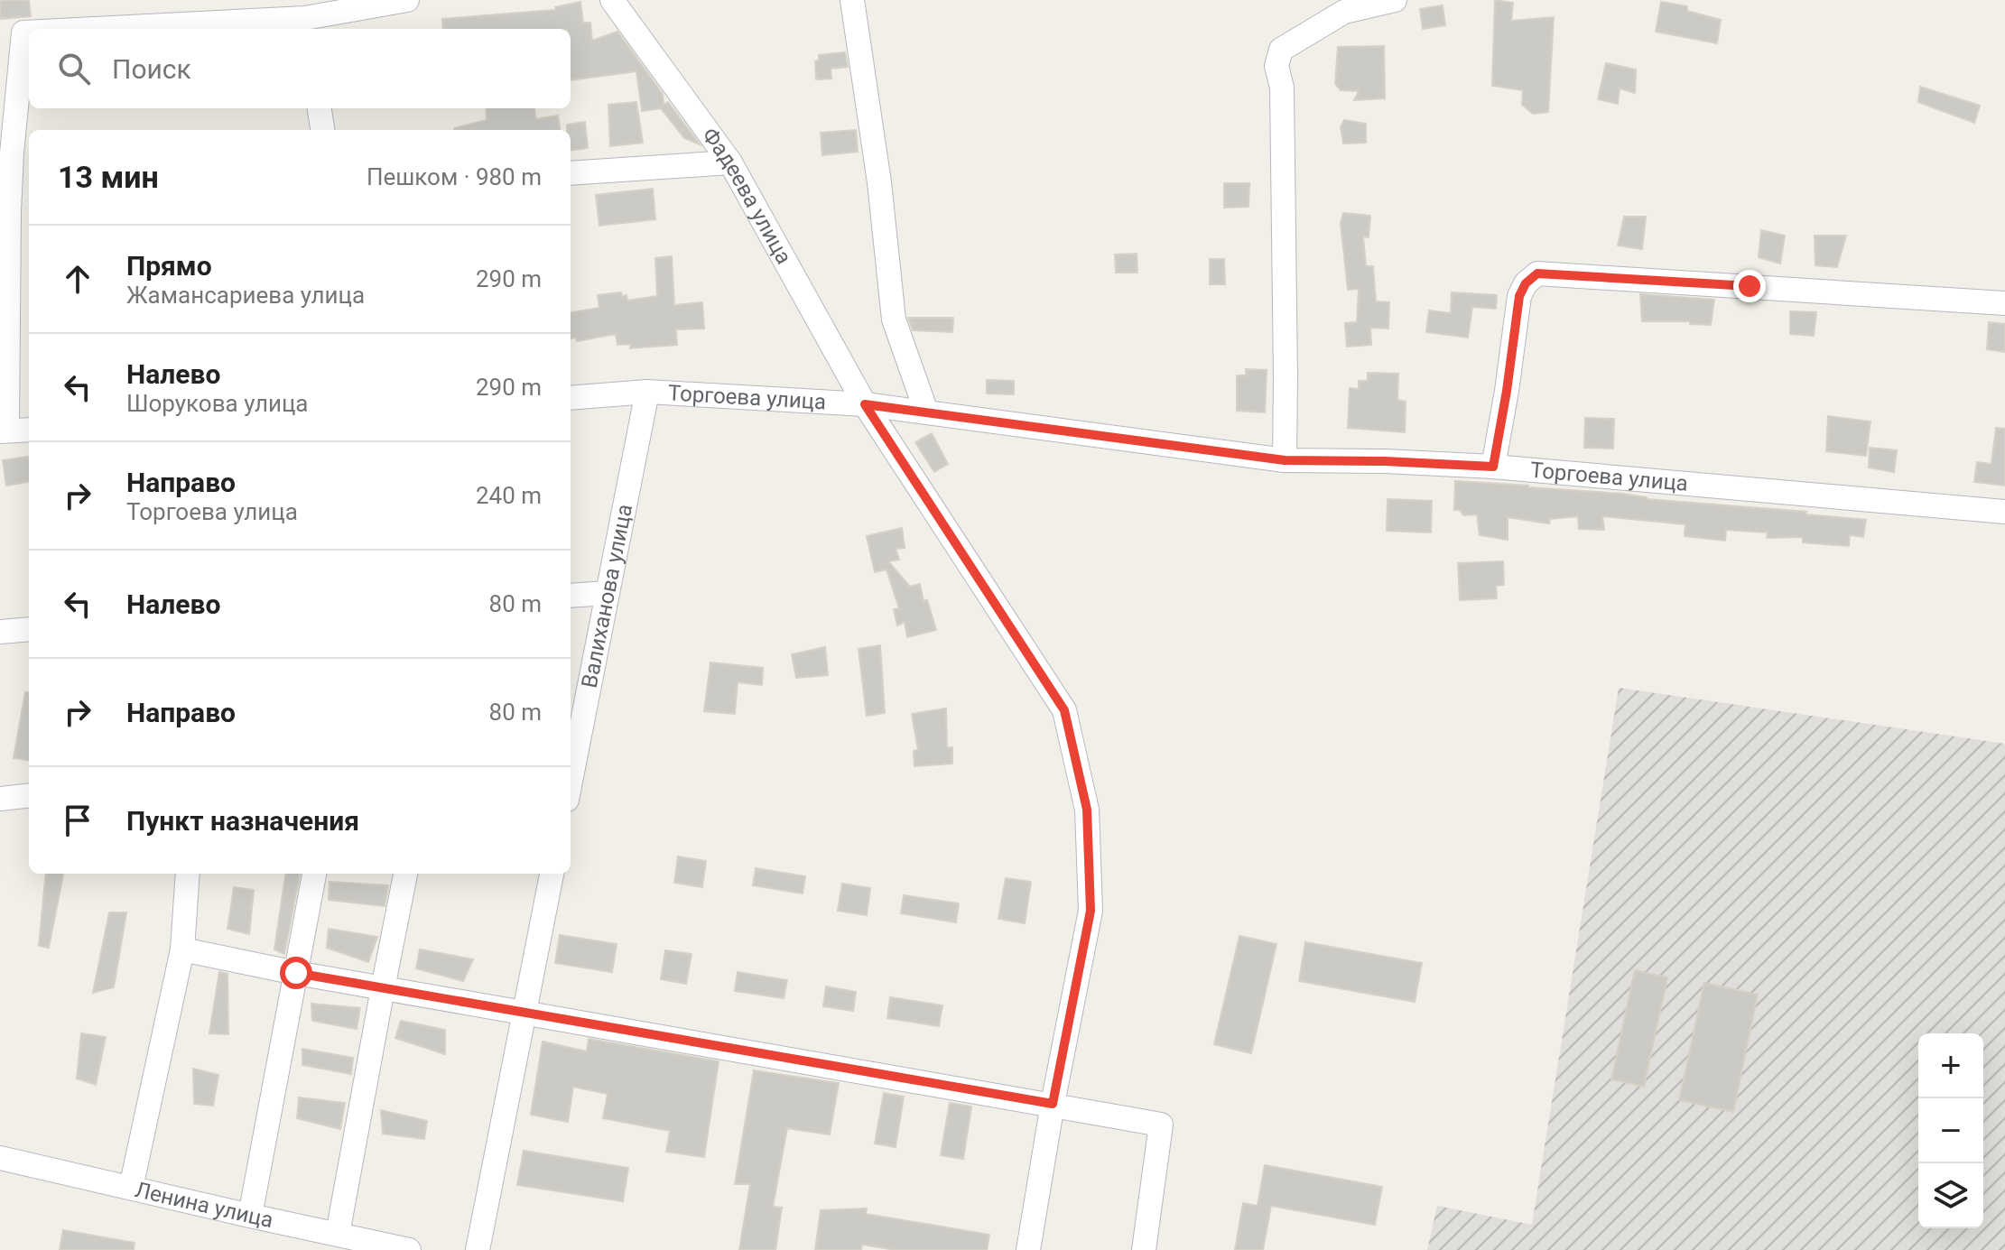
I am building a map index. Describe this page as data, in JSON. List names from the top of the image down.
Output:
{
  "streets": {
    "street": [
      "Фадеева улица",
      "Торгоева улица",
      "Валиханова улица",
      "Ленина улица"
    ]
  },
  "crossings": [
    ["Фадеева улица", "Торгоева улица"],
    ["Торгоева улица", "Валиханова улица"]
  ],
  "page": {
    "search": "Поиск",
    "heading": ["13 мин", "Пешком · 980 m"],
    "list": [
      ["Прямо", "Жамансариева улица", "290 m"],
      ["Налево", "Шорукова улица", "290 m"],
      ["Направо", "Торгоева улица", "240 m"],
      ["Налево", "80 m"],
      ["Направо", "80 m"],
      "Пункт назначения"
    ],
    "map_buttons": ["+", "−"]
  }
}
